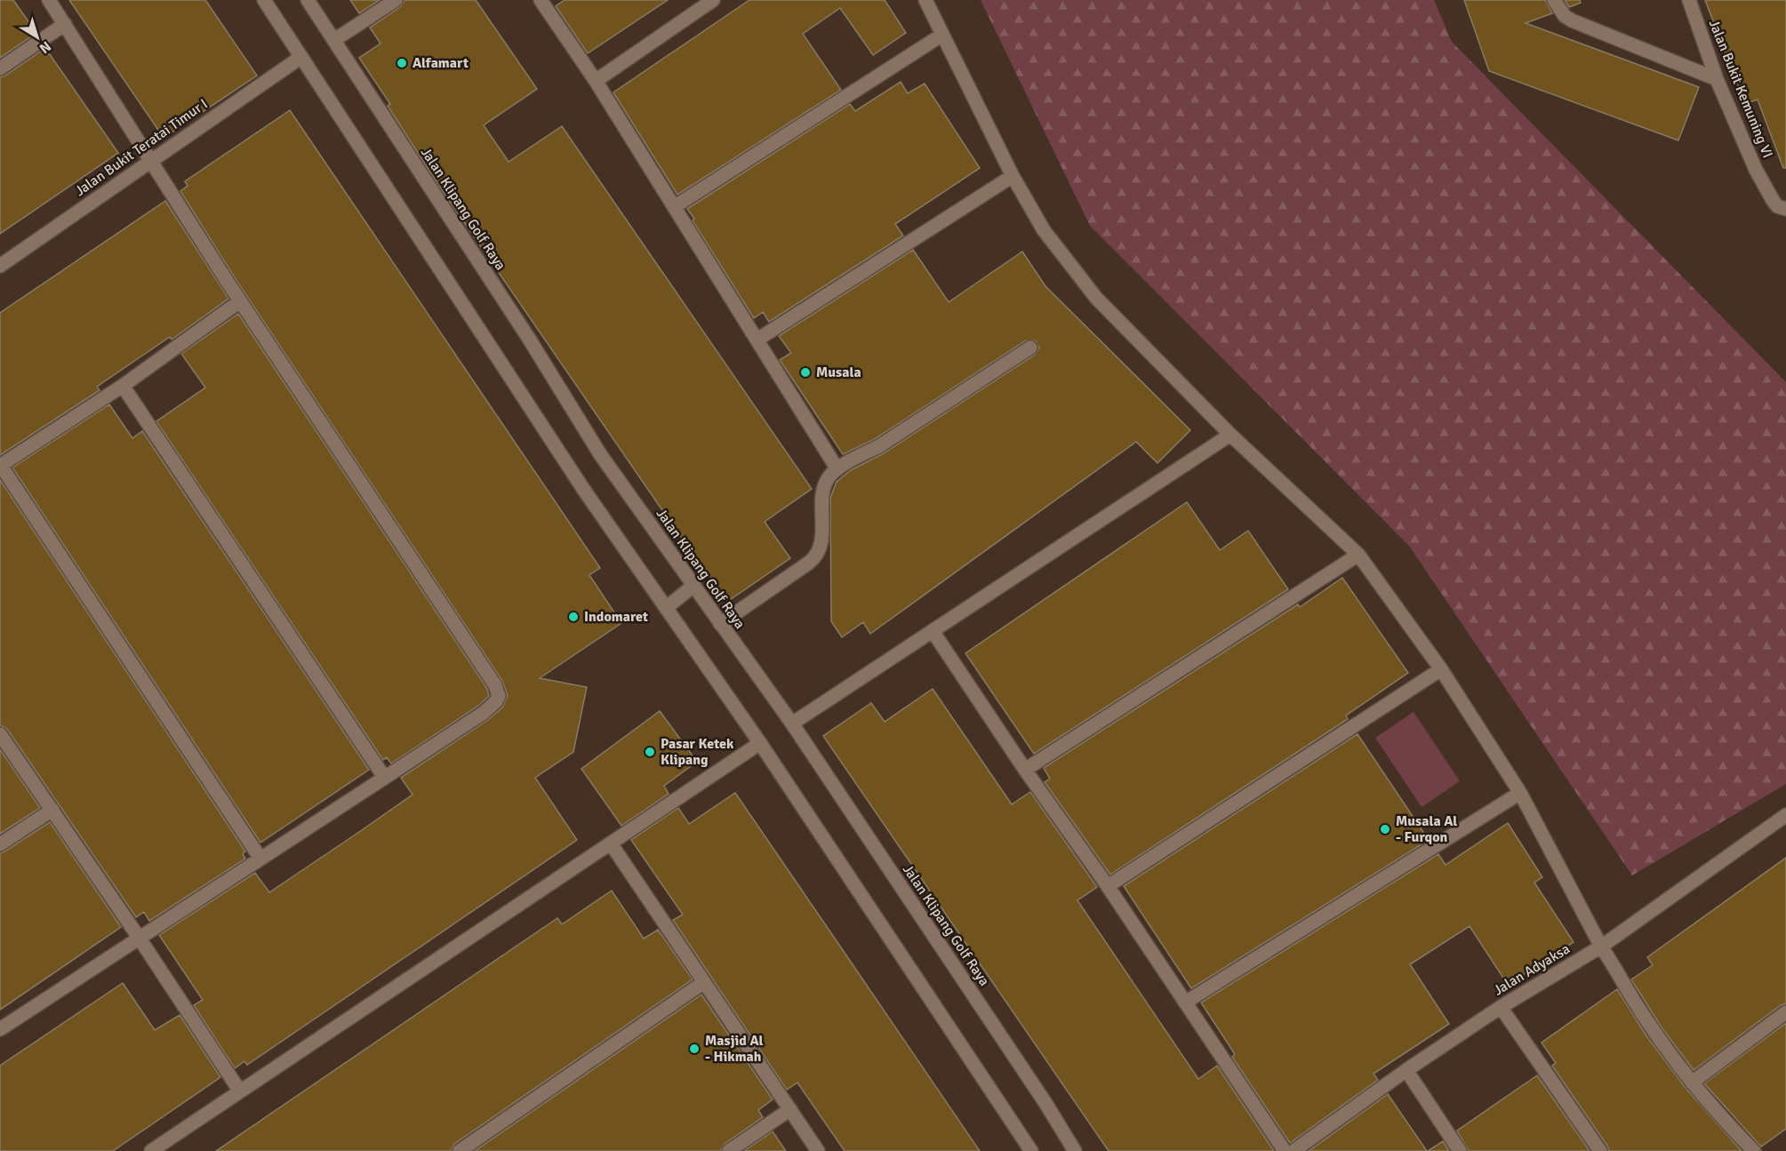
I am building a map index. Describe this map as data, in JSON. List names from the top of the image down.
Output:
{
  "streets": {
    "street": [
      "Jalan Bukit Kemuning VI",
      "Jalan Bukit Teratai Timur I",
      "Jalan Klipang Golf Raya",
      "Jalan Adyaksa"
    ]
  },
  "places": [
    "Alfamart",
    "Musala",
    "Indomaret",
    "Pasar Ketek Klipang",
    "Musala Al - Furqon",
    "Masjid Al - Hikmah"
  ],
  "north": "bottom right"
}
